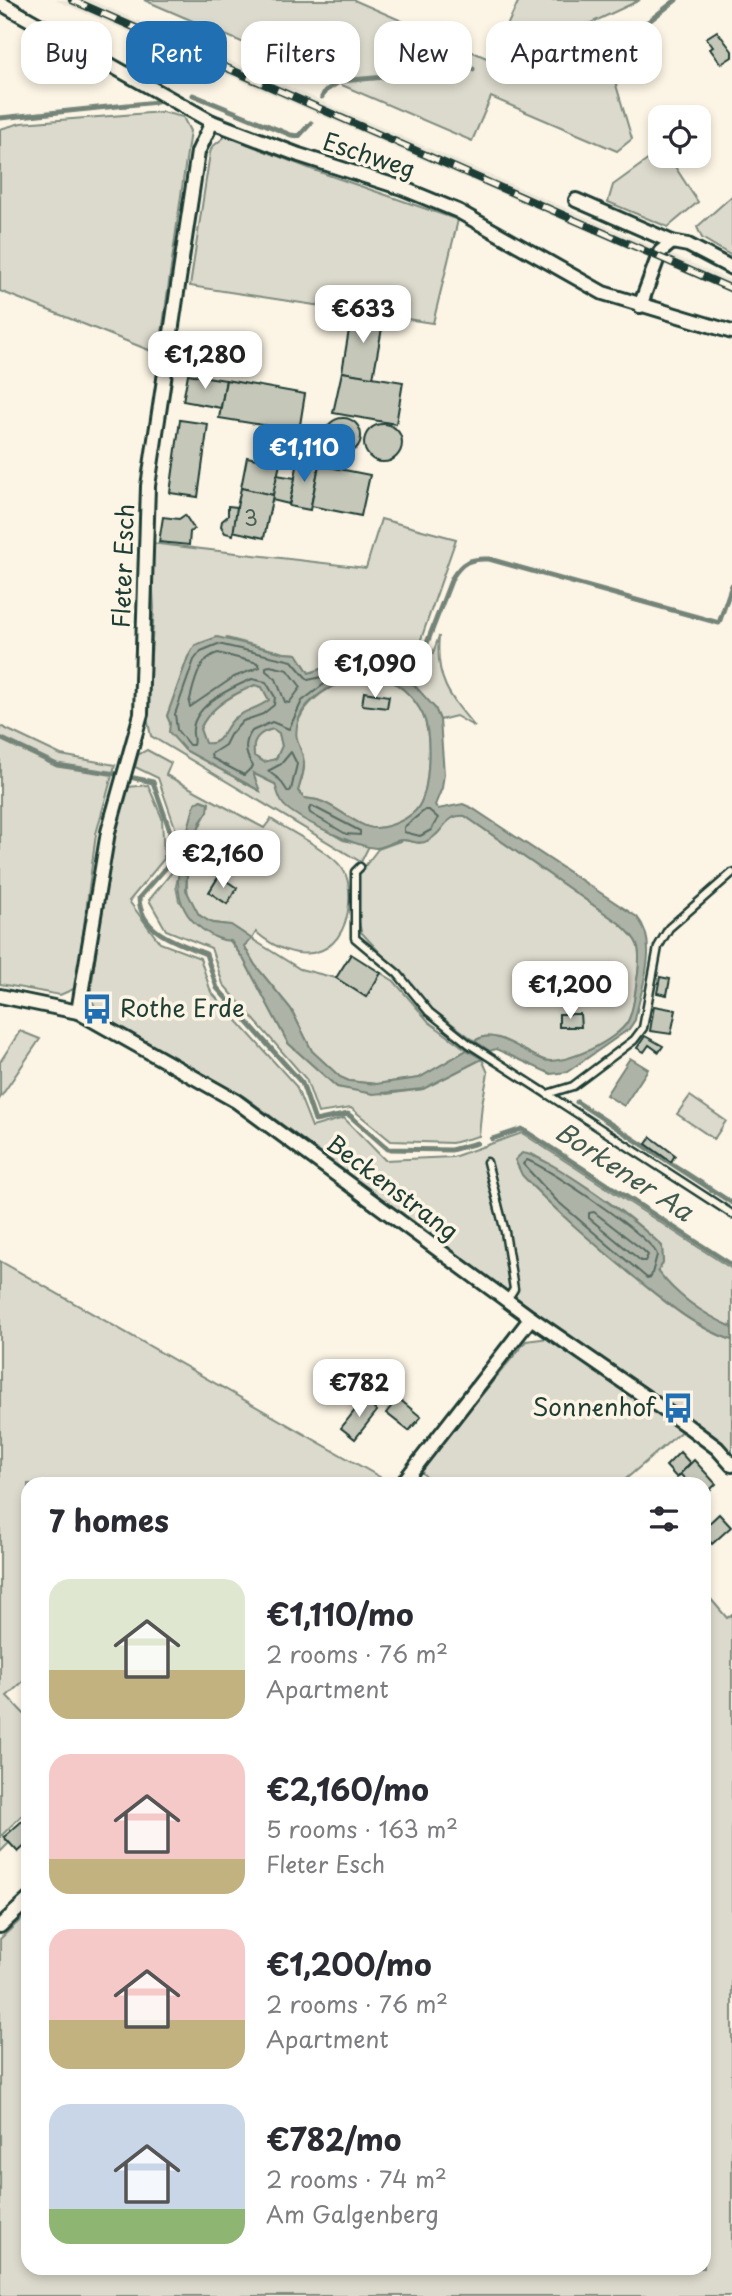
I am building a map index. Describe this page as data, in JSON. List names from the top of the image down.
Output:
{
  "streets": {
    "street": ["Eschweg", "Fleter Esch", "Beckenstrang"]
  },
  "crossings": [
    ["Eschweg", "Fleter Esch"],
    ["Fleter Esch", "Beckenstrang"]
  ],
  "water": ["Borkener Aa"],
  "places": {
    "bus stop": ["Rothe Erde", "Sonnenhof"]
  },
  "house_numbers": ["3"],
  "page": {
    "chip": [
      "Buy",
      "Rent",
      "Filters",
      "New",
      "Apartment"
    ],
    "price": [
      "€633",
      "€1,280",
      "€1,110",
      "€1,090",
      "€2,160",
      "€1,200",
      "€782"
    ],
    "heading": "7 homes",
    "list": [
      {
        "name": "€1,110/mo",
        "note": "2 rooms · 76 m² · Apartment"
      },
      {
        "name": "€2,160/mo",
        "note": "5 rooms · 163 m² · Fleter Esch"
      },
      {
        "name": "€1,200/mo",
        "note": "2 rooms · 76 m² · Apartment"
      },
      {
        "name": "€782/mo",
        "note": "2 rooms · 74 m² · Am Galgenberg"
      }
    ]
  }
}
